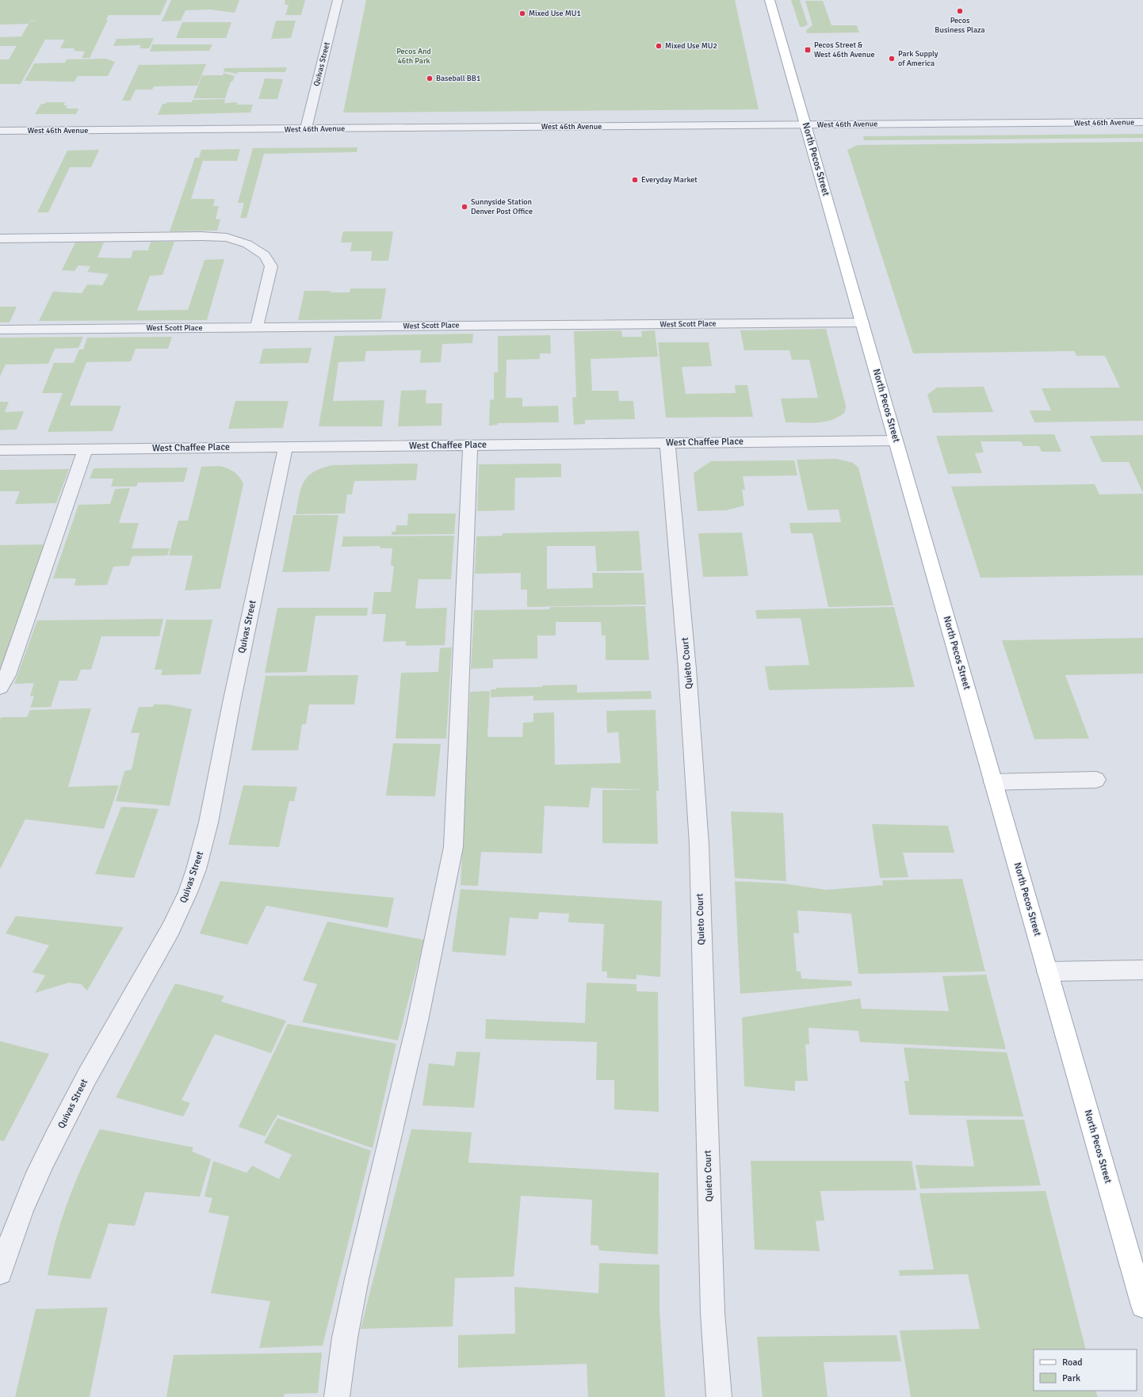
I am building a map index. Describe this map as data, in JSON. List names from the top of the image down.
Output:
{
  "streets": {
    "main road": ["North Pecos Street"],
    "street": [
      "Quivas Street",
      "West 46th Avenue",
      "West Scott Place",
      "West Chaffee Place",
      "Quieto Court"
    ]
  },
  "crossings": [
    ["Quivas Street", "West 46th Avenue"],
    ["Quivas Street", "West Chaffee Place"],
    ["West 46th Avenue", "North Pecos Street"],
    ["North Pecos Street", "West Scott Place"],
    ["North Pecos Street", "West Chaffee Place"],
    ["West Chaffee Place", "Quieto Court"]
  ],
  "parks": ["Pecos And 46th Park"],
  "places": {
    "other": [
      "Pecos Business Plaza",
      "Mixed Use MU1",
      "Mixed Use MU2",
      "Park Supply of America",
      "Baseball BB1",
      "Everyday Market",
      "Sunnyside Station Denver Post Office"
    ],
    "transit": ["Pecos Street & West 46th Avenue"]
  },
  "legend": ["Road", "Park"]
}
